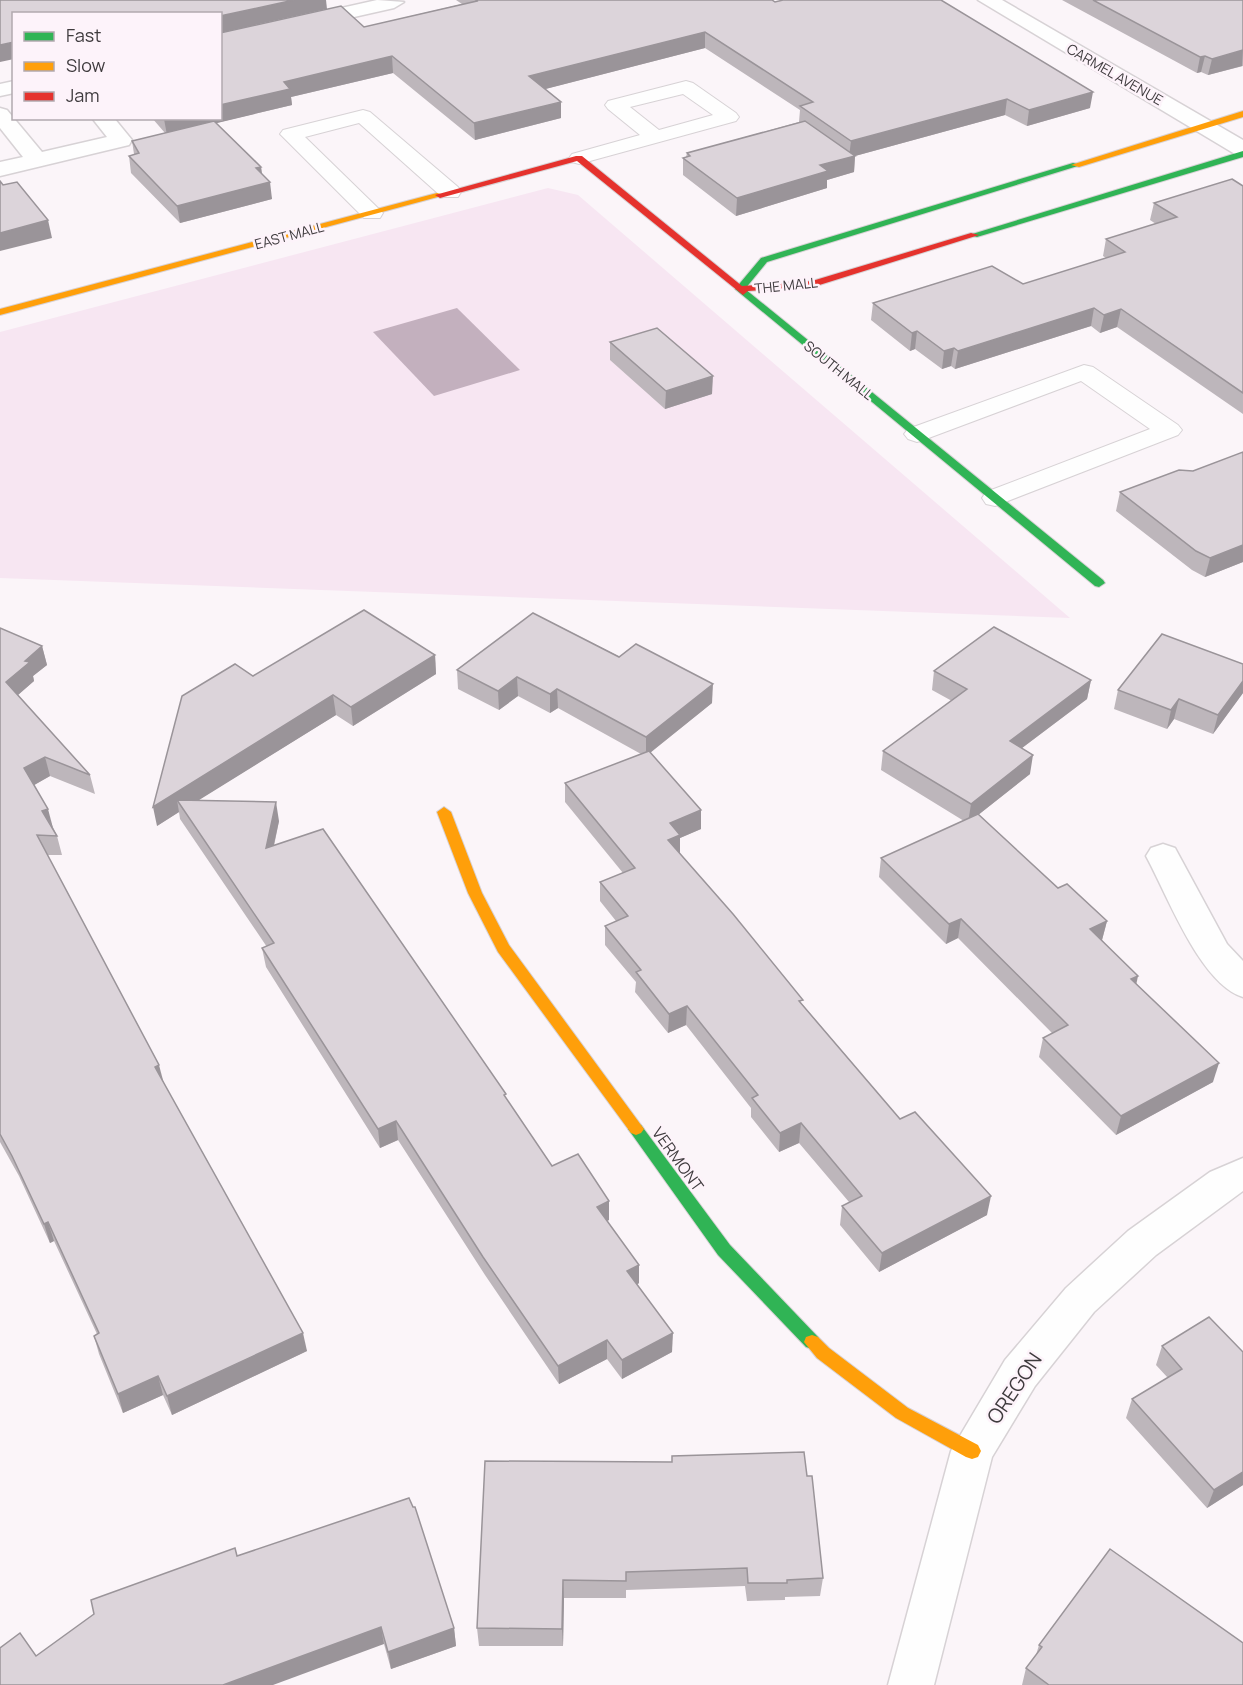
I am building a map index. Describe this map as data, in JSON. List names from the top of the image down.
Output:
{
  "streets": {
    "street": [
      "CARMEL AVENUE",
      "EAST MALL",
      "THE MALL",
      "SOUTH MALL",
      "VERMONT",
      "OREGON"
    ]
  },
  "crossings": [
    ["CARMEL AVENUE", "THE MALL"],
    ["EAST MALL", "SOUTH MALL"],
    ["THE MALL", "SOUTH MALL"],
    ["VERMONT", "OREGON"]
  ],
  "legend": ["Fast", "Slow", "Jam"]
}
